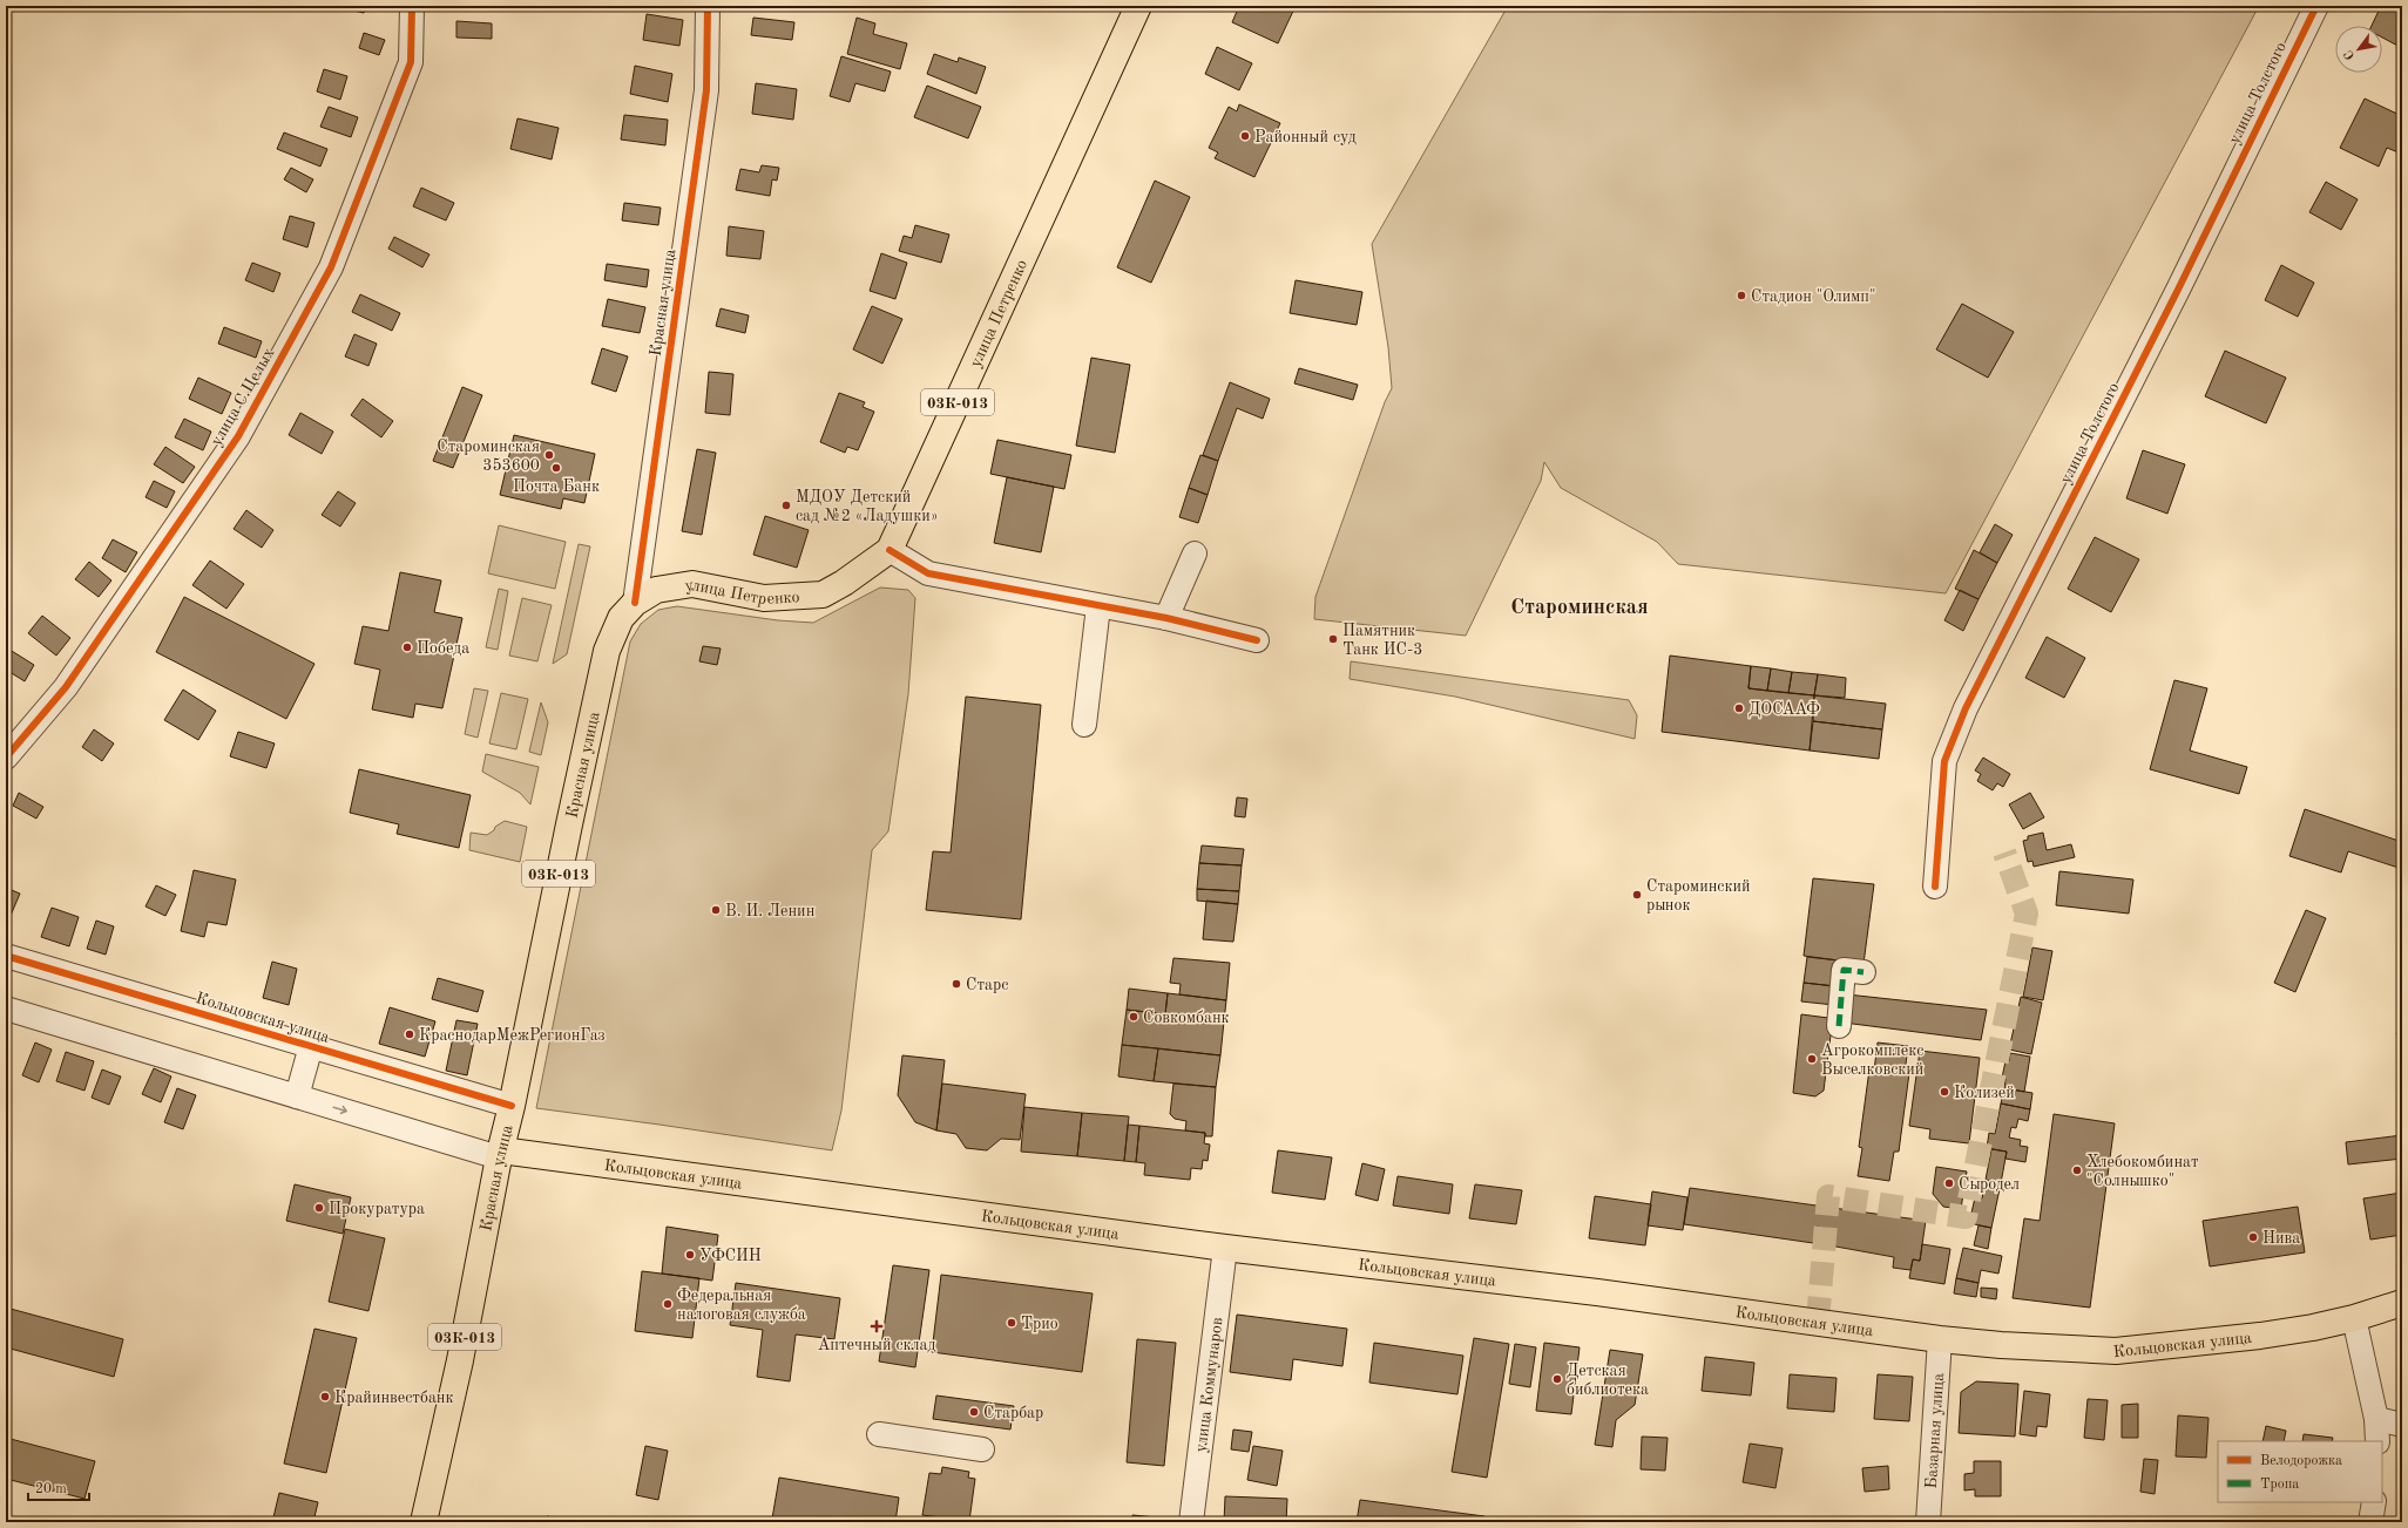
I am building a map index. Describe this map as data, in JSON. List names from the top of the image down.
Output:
{
  "streets": {
    "main road": [
      "Красная улица",
      "улица Петренко",
      "03К-013",
      "Кольцовская улица"
    ],
    "street": [
      "улица Толстого",
      "улица С.Целых",
      "улица Коммунаров",
      "Базарная улица"
    ]
  },
  "crossings": [
    ["Красная улица", "улица Петренко"],
    ["Красная улица", "Кольцовская улица"],
    ["Кольцовская улица", "улица Коммунаров"],
    ["Кольцовская улица", "Базарная улица"]
  ],
  "districts": ["Староминская"],
  "places": {
    "other": [
      "Районный суд",
      "Стадион \"Олимп\"",
      "Староминская 353600",
      "Почта Банк",
      "МДОУ Детский сад №2 «Ладушки»",
      "Памятник Танк ИС-3",
      "Победа",
      "ДОСААФ",
      "Староминский рынок",
      "В. И. Ленин",
      "Старс",
      "Совкомбанк",
      "КраснодарМежРегионГаз",
      "Агрокомплекс Выселковский",
      "Колизей",
      "Хлебокомбинат \"Солнышко\"",
      "Сыродел",
      "Прокуратура",
      "Нива",
      "УФСИН",
      "Федеральная налоговая служба",
      "Трио",
      "Детская библиотека",
      "Крайинвестбанк",
      "Старбар"
    ],
    "health": ["Аптечный склад"]
  },
  "legend": ["Велодорожка", "Тропа"],
  "scale_bar": "20 m",
  "north": "bottom left"
}
